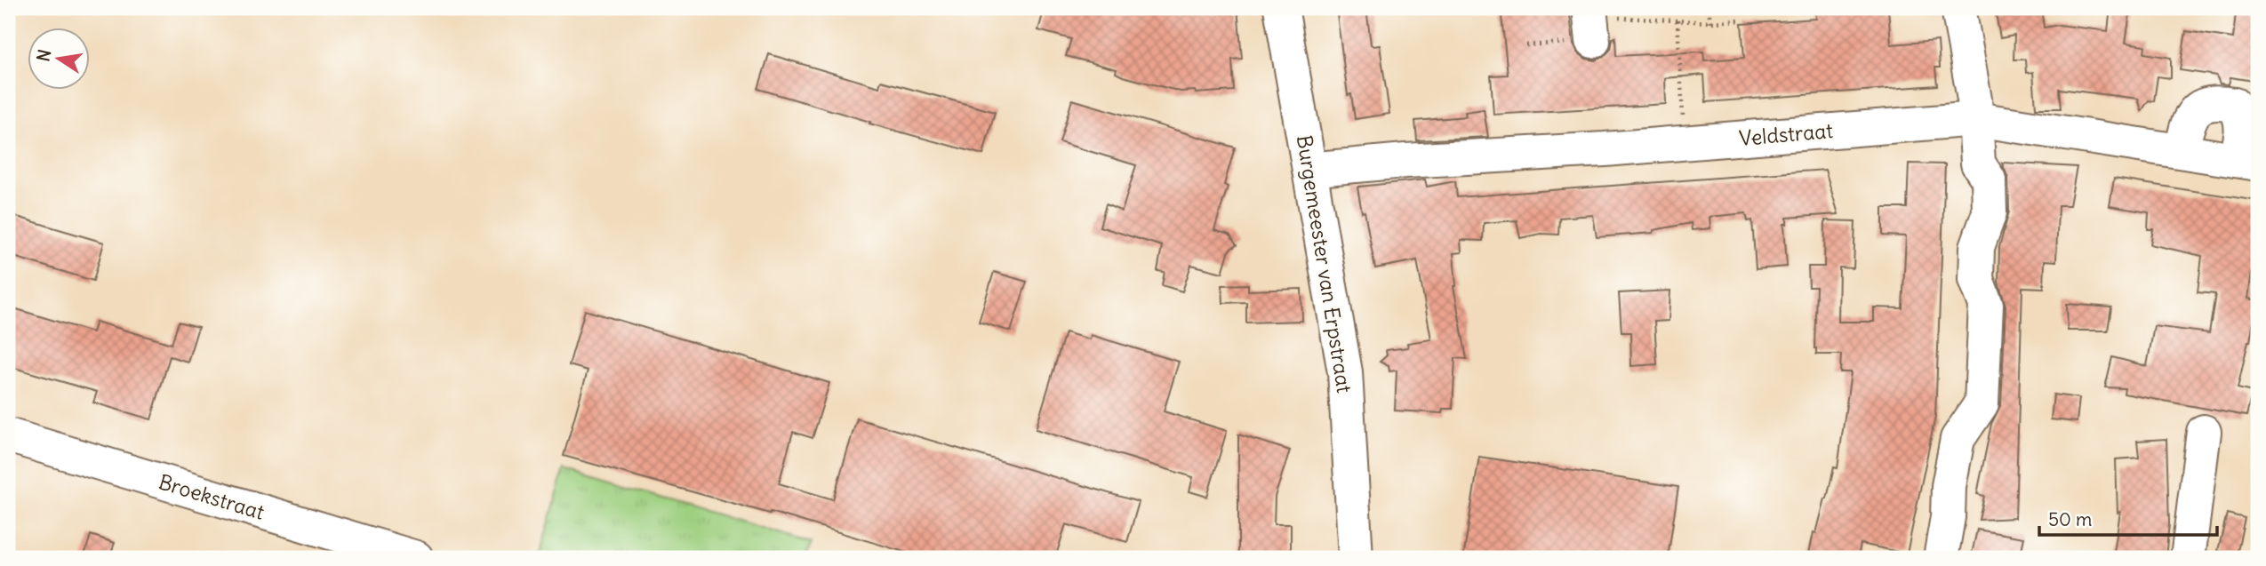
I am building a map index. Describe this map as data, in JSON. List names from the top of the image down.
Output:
{
  "streets": {
    "street": ["Veldstraat", "Burgemeester van Erpstraat", "Broekstraat"]
  },
  "crossings": [
    ["Veldstraat", "Burgemeester van Erpstraat"]
  ],
  "scale_bar": "50 m",
  "north": "left"
}
